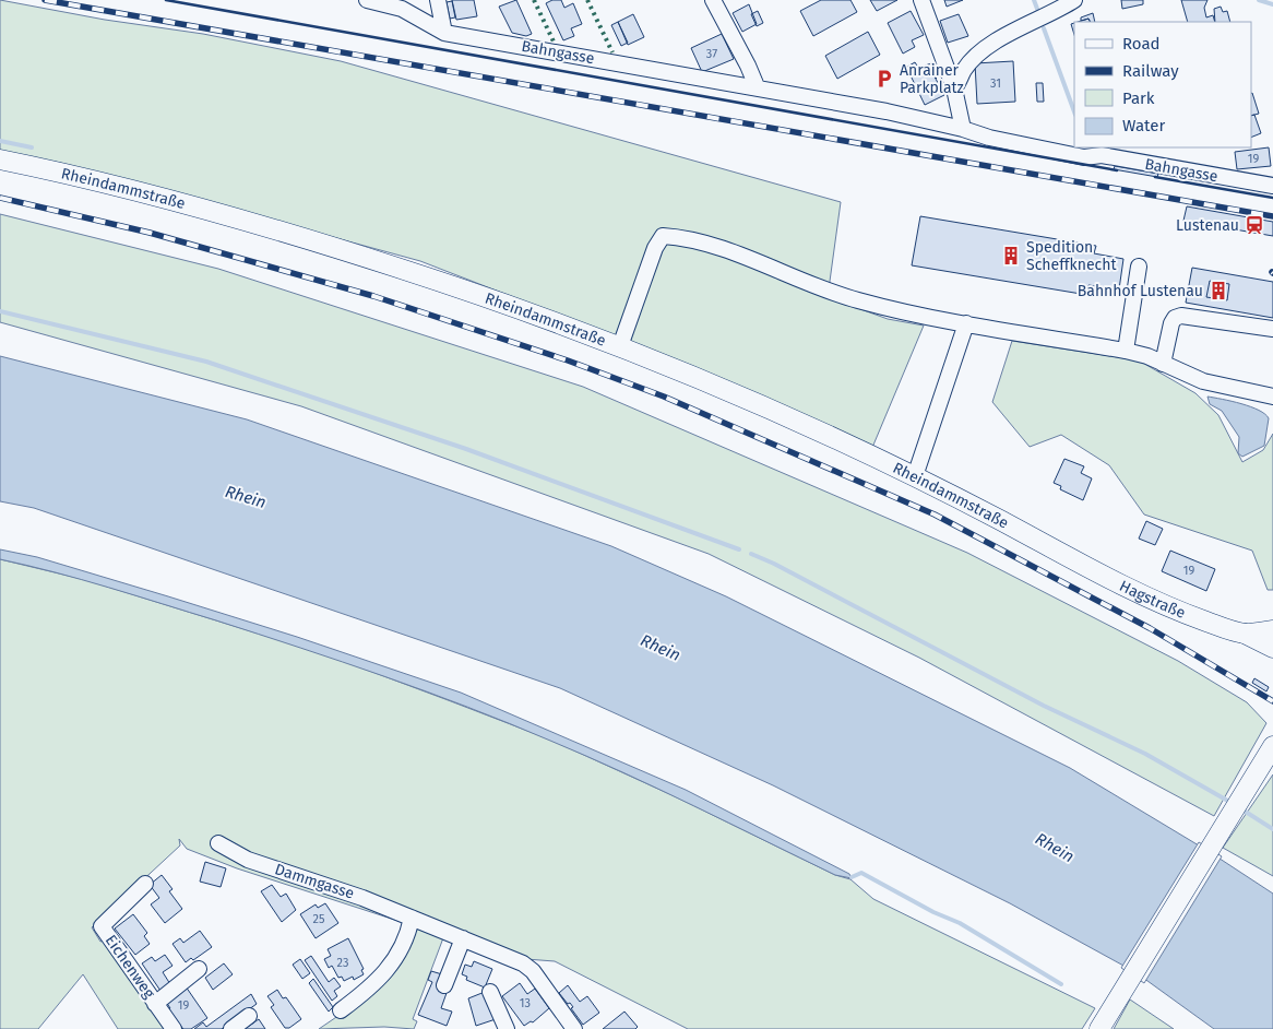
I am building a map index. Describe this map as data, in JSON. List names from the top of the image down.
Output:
{
  "streets": {
    "main road": ["Rheindammstraße", "Hagstraße"],
    "street": ["Bahngasse", "Dammgasse", "Eichenweg"]
  },
  "crossings": [
    ["Rheindammstraße", "Hagstraße"]
  ],
  "water": ["Rhein"],
  "places": {
    "parking": ["Anrainer Parkplatz"],
    "station": ["Lustenau"],
    "building": ["Spedition Scheffknecht", "Bahnhof Lustenau"]
  },
  "house_numbers": [
    "37",
    "31",
    "19",
    "19",
    "25",
    "23",
    "13",
    "19"
  ],
  "legend": [
    "Road",
    "Railway",
    "Park",
    "Water"
  ]
}
